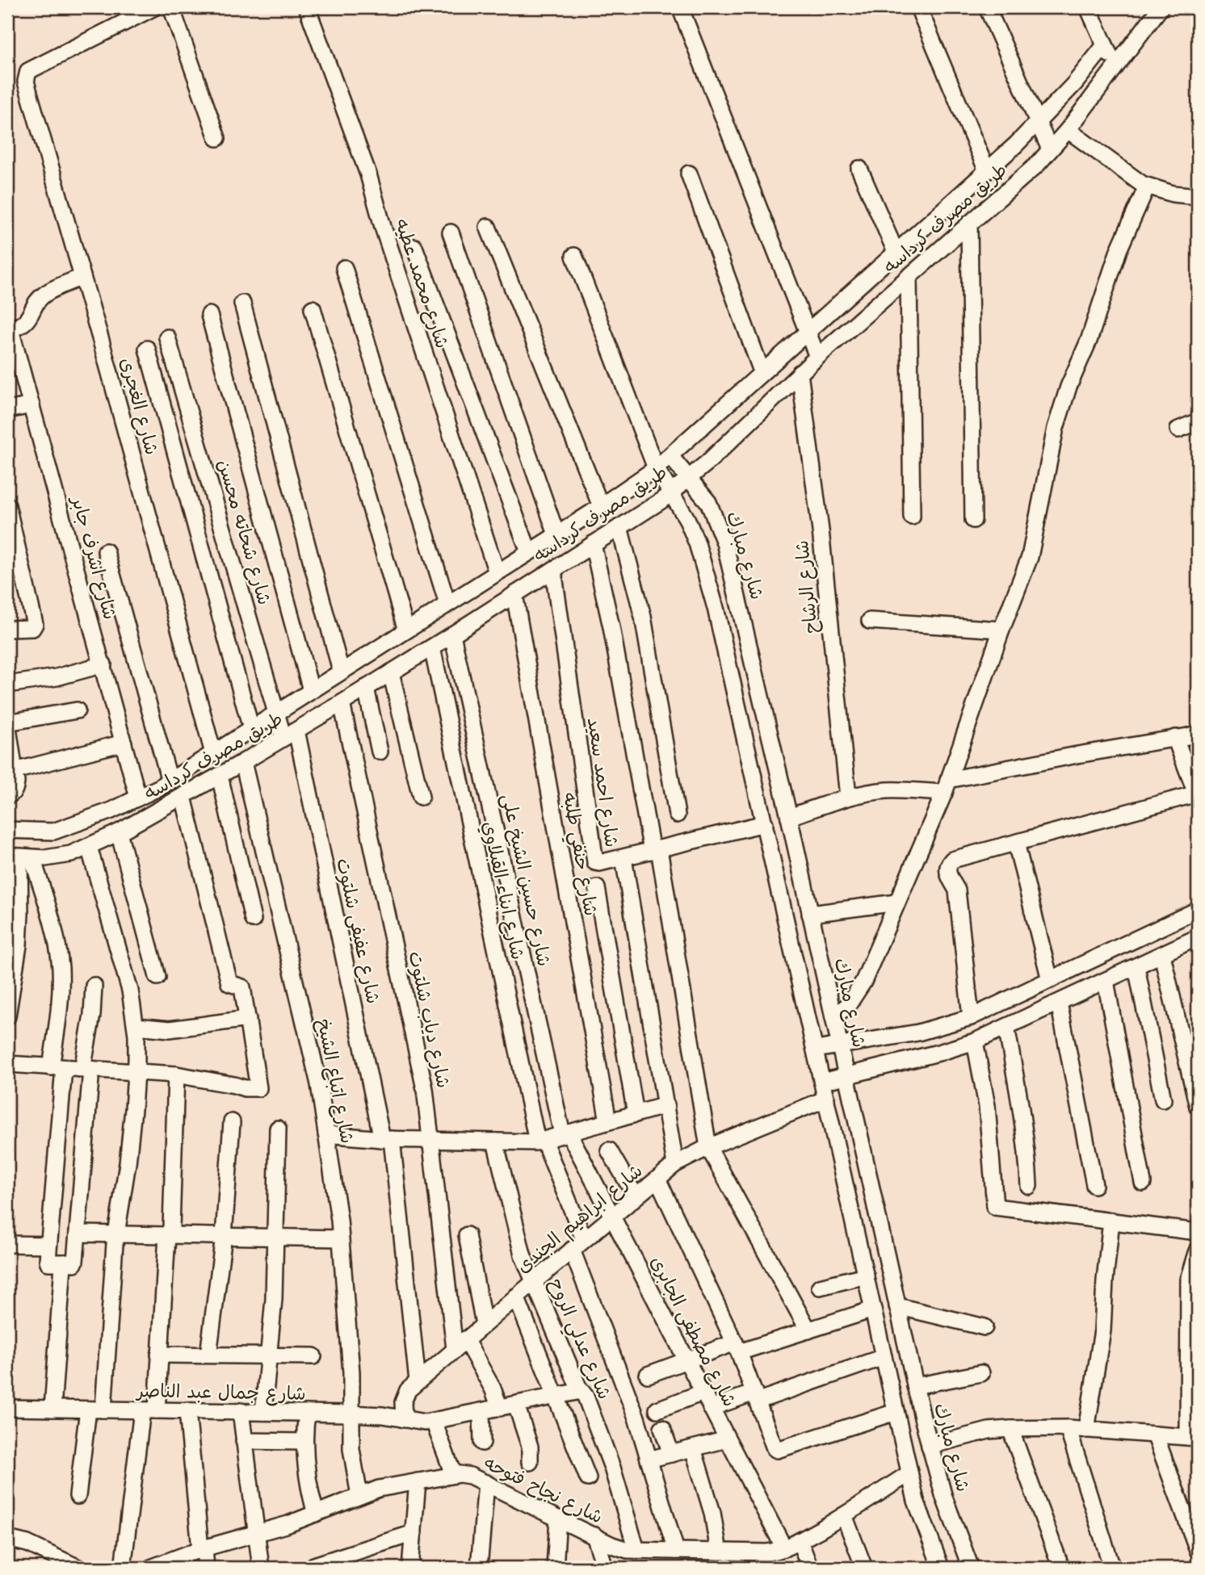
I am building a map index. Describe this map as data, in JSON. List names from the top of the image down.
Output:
{
  "streets": {
    "street": [
      "طريق مصرف كرداسه",
      "شارع محمد عطيه",
      "شارع الغجرى",
      "شارع شحاته محسن",
      "شارع مبارك",
      "شارع اشرف جابر",
      "شارع الرشاح",
      "شارع احمد سعيد",
      "شارع حنفي طلبه",
      "شارع حسين الشيخ على",
      "شارع ابناء القبلاوي",
      "شارع عفيفى شلتوت",
      "شارع دياب شلتوت",
      "شارع اتباع الشيخ",
      "شارع ابراهيم الجندى",
      "شارع مصطفى الجابرى",
      "شارع عدلي الروح",
      "شارع جمال عبد الناصر",
      "شارع نجاح فتوحه"
    ]
  },
  "crossings": [
    ["طريق مصرف كرداسه", "شارع محمد عطيه"],
    ["طريق مصرف كرداسه", "شارع الغجرى"],
    ["طريق مصرف كرداسه", "شارع شحاته محسن"],
    ["طريق مصرف كرداسه", "شارع مبارك"],
    ["طريق مصرف كرداسه", "شارع اشرف جابر"],
    ["طريق مصرف كرداسه", "شارع الرشاح"],
    ["طريق مصرف كرداسه", "شارع احمد سعيد"],
    ["طريق مصرف كرداسه", "شارع حنفي طلبه"],
    ["طريق مصرف كرداسه", "شارع حسين الشيخ على"],
    ["طريق مصرف كرداسه", "شارع ابناء القبلاوي"],
    ["طريق مصرف كرداسه", "شارع عفيفى شلتوت"],
    ["طريق مصرف كرداسه", "شارع دياب شلتوت"],
    ["طريق مصرف كرداسه", "شارع اتباع الشيخ"],
    ["شارع شحاته محسن", "شارع عفيفى شلتوت"],
    ["شارع حسين الشيخ على", "شارع مصطفى الجابرى"],
    ["شارع ابناء القبلاوي", "شارع ابراهيم الجندى"],
    ["شارع عفيفى شلتوت", "شارع ابراهيم الجندى"],
    ["شارع دياب شلتوت", "شارع ابراهيم الجندى"],
    ["شارع اتباع الشيخ", "شارع جمال عبد الناصر"],
    ["شارع اتباع الشيخ", "شارع نجاح فتوحه"],
    ["شارع ابراهيم الجندى", "شارع مصطفى الجابرى"],
    ["شارع ابراهيم الجندى", "شارع عدلي الروح"],
    ["شارع ابراهيم الجندى", "شارع جمال عبد الناصر"],
    ["شارع مصطفى الجابرى", "شارع نجاح فتوحه"],
    ["شارع عدلي الروح", "شارع جمال عبد الناصر"],
    ["شارع عدلي الروح", "شارع نجاح فتوحه"]
  ]
}
